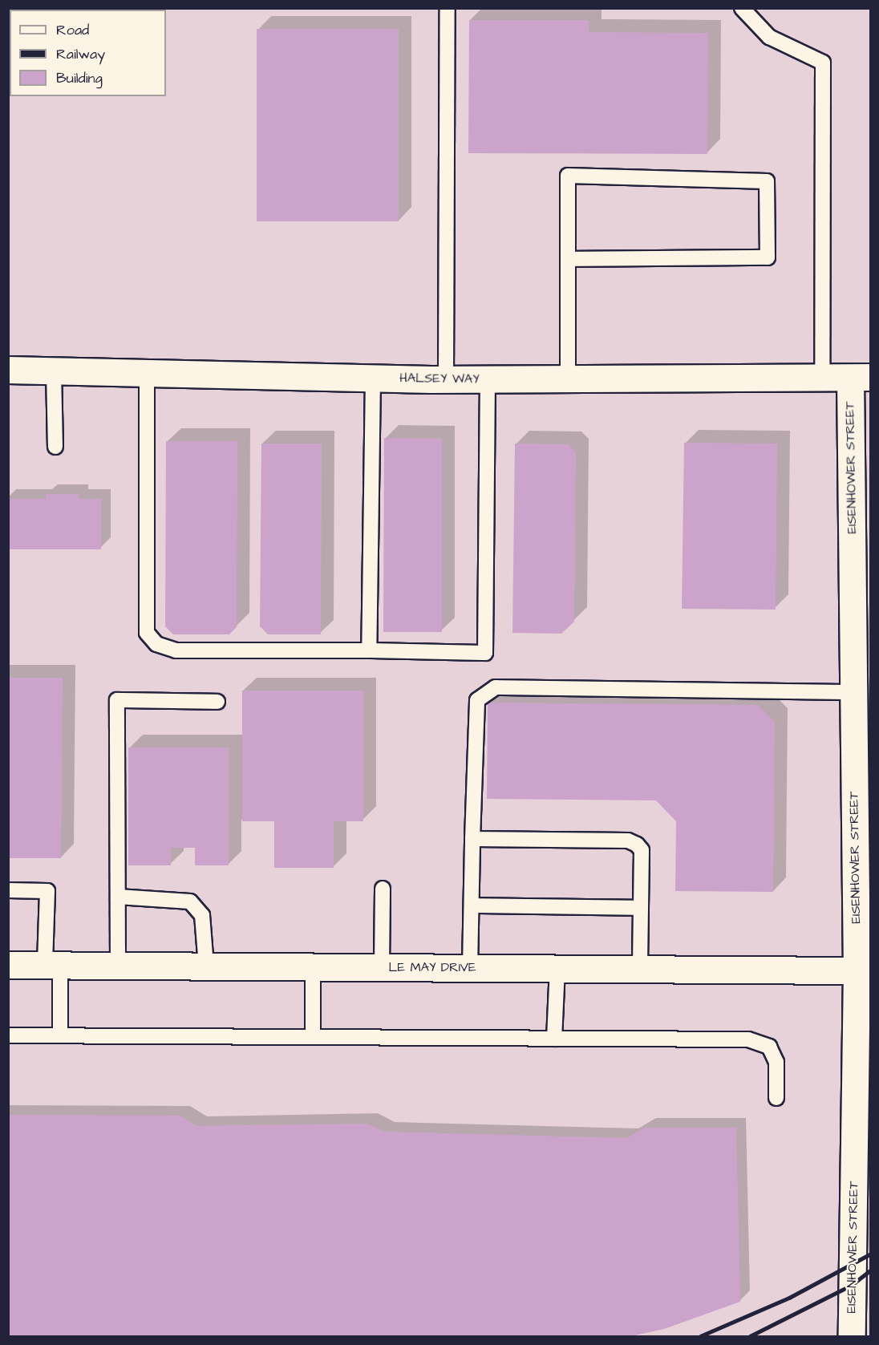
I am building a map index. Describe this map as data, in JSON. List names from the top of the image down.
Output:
{
  "streets": {
    "street": ["HALSEY WAY", "EISENHOWER STREET", "LE MAY DRIVE"]
  },
  "crossings": [
    ["HALSEY WAY", "EISENHOWER STREET"],
    ["EISENHOWER STREET", "LE MAY DRIVE"]
  ],
  "legend": ["Road", "Railway", "Building"]
}
